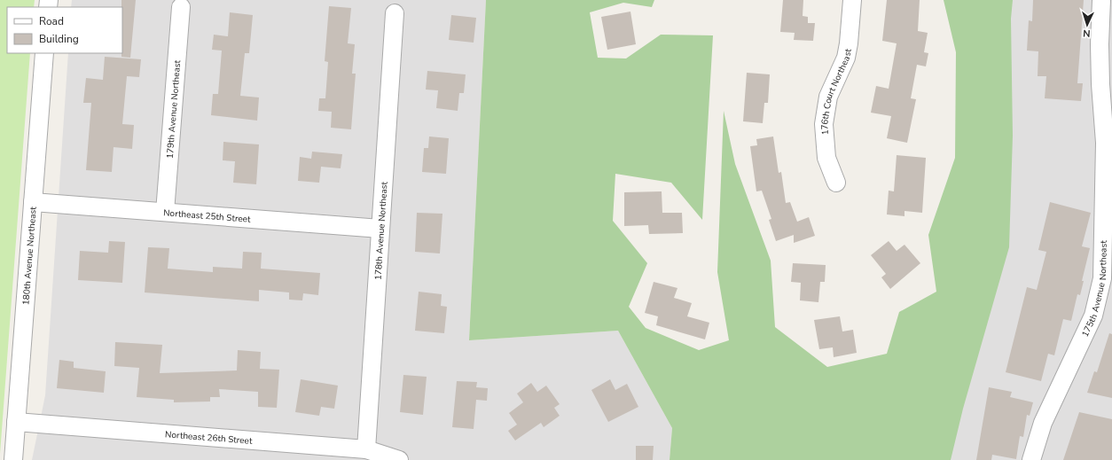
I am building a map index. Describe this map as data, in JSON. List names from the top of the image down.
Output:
{
  "streets": {
    "street": [
      "176th Court Northeast",
      "179th Avenue Northeast",
      "Northeast 25th Street",
      "178th Avenue Northeast",
      "180th Avenue Northeast",
      "175th Avenue Northeast",
      "Northeast 26th Street"
    ]
  },
  "crossings": [
    ["179th Avenue Northeast", "Northeast 25th Street"],
    ["Northeast 25th Street", "178th Avenue Northeast"],
    ["Northeast 25th Street", "180th Avenue Northeast"],
    ["178th Avenue Northeast", "Northeast 26th Street"],
    ["180th Avenue Northeast", "Northeast 26th Street"]
  ],
  "legend": ["Road", "Building"],
  "north": "bottom"
}
